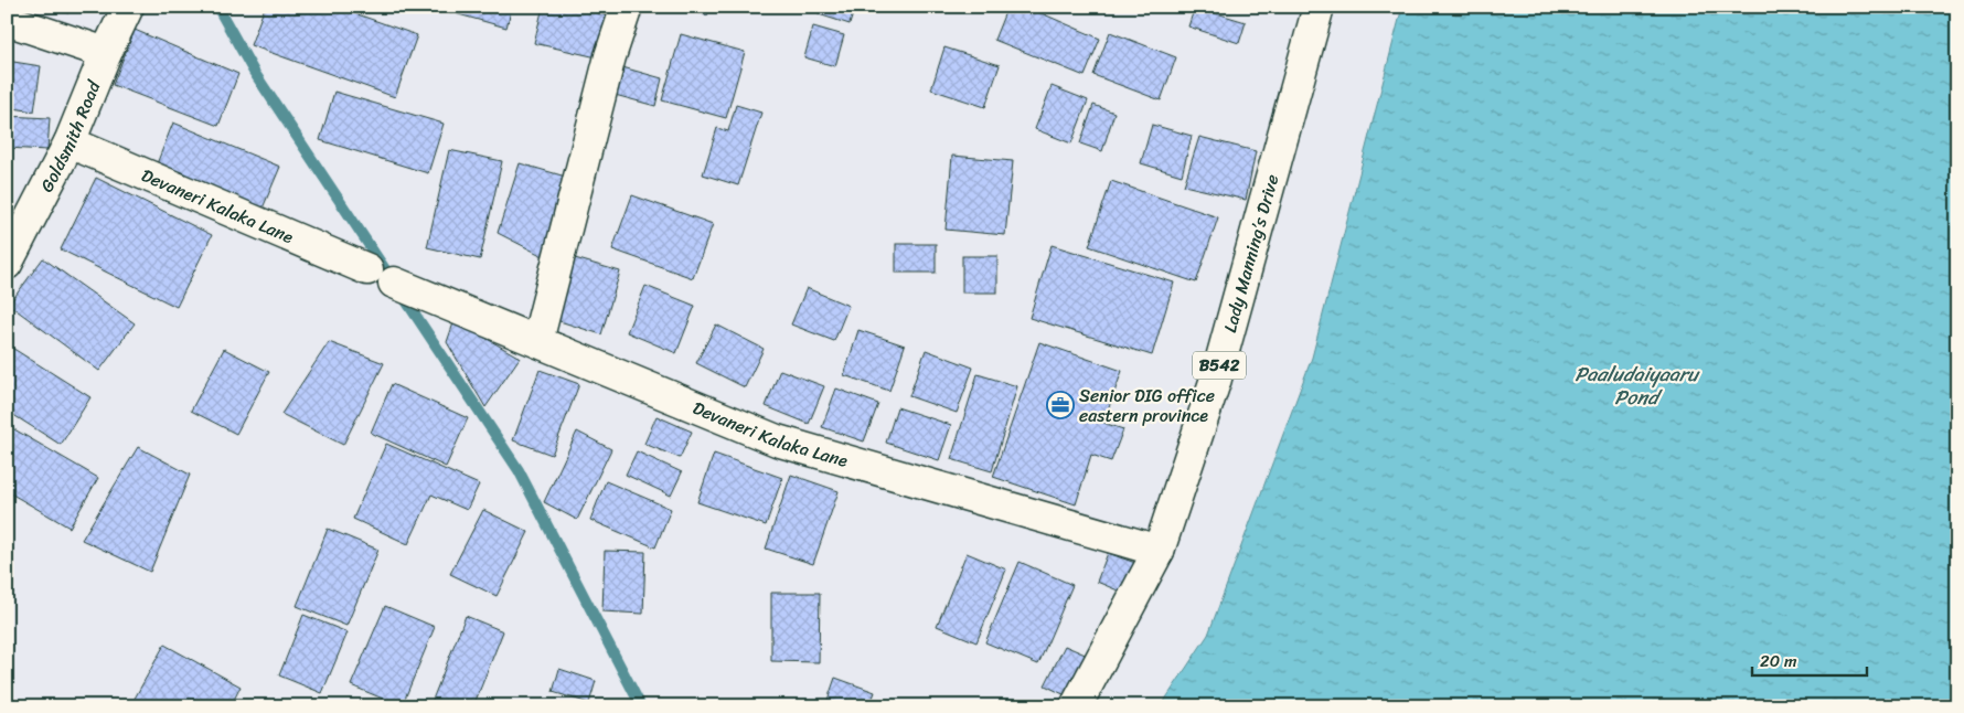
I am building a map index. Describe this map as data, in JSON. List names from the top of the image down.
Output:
{
  "streets": {
    "street": [
      "Goldsmith Road",
      "Devaneri Kalaka Lane",
      "Lady Manning’s Drive",
      "B542"
    ]
  },
  "crossings": [
    ["Goldsmith Road", "Devaneri Kalaka Lane"],
    ["Devaneri Kalaka Lane", "Lady Manning’s Drive"]
  ],
  "water": ["Paaludaiyaaru Pond"],
  "places": {
    "office": ["Senior DIG office eastern province"]
  },
  "scale_bar": "20 m"
}
